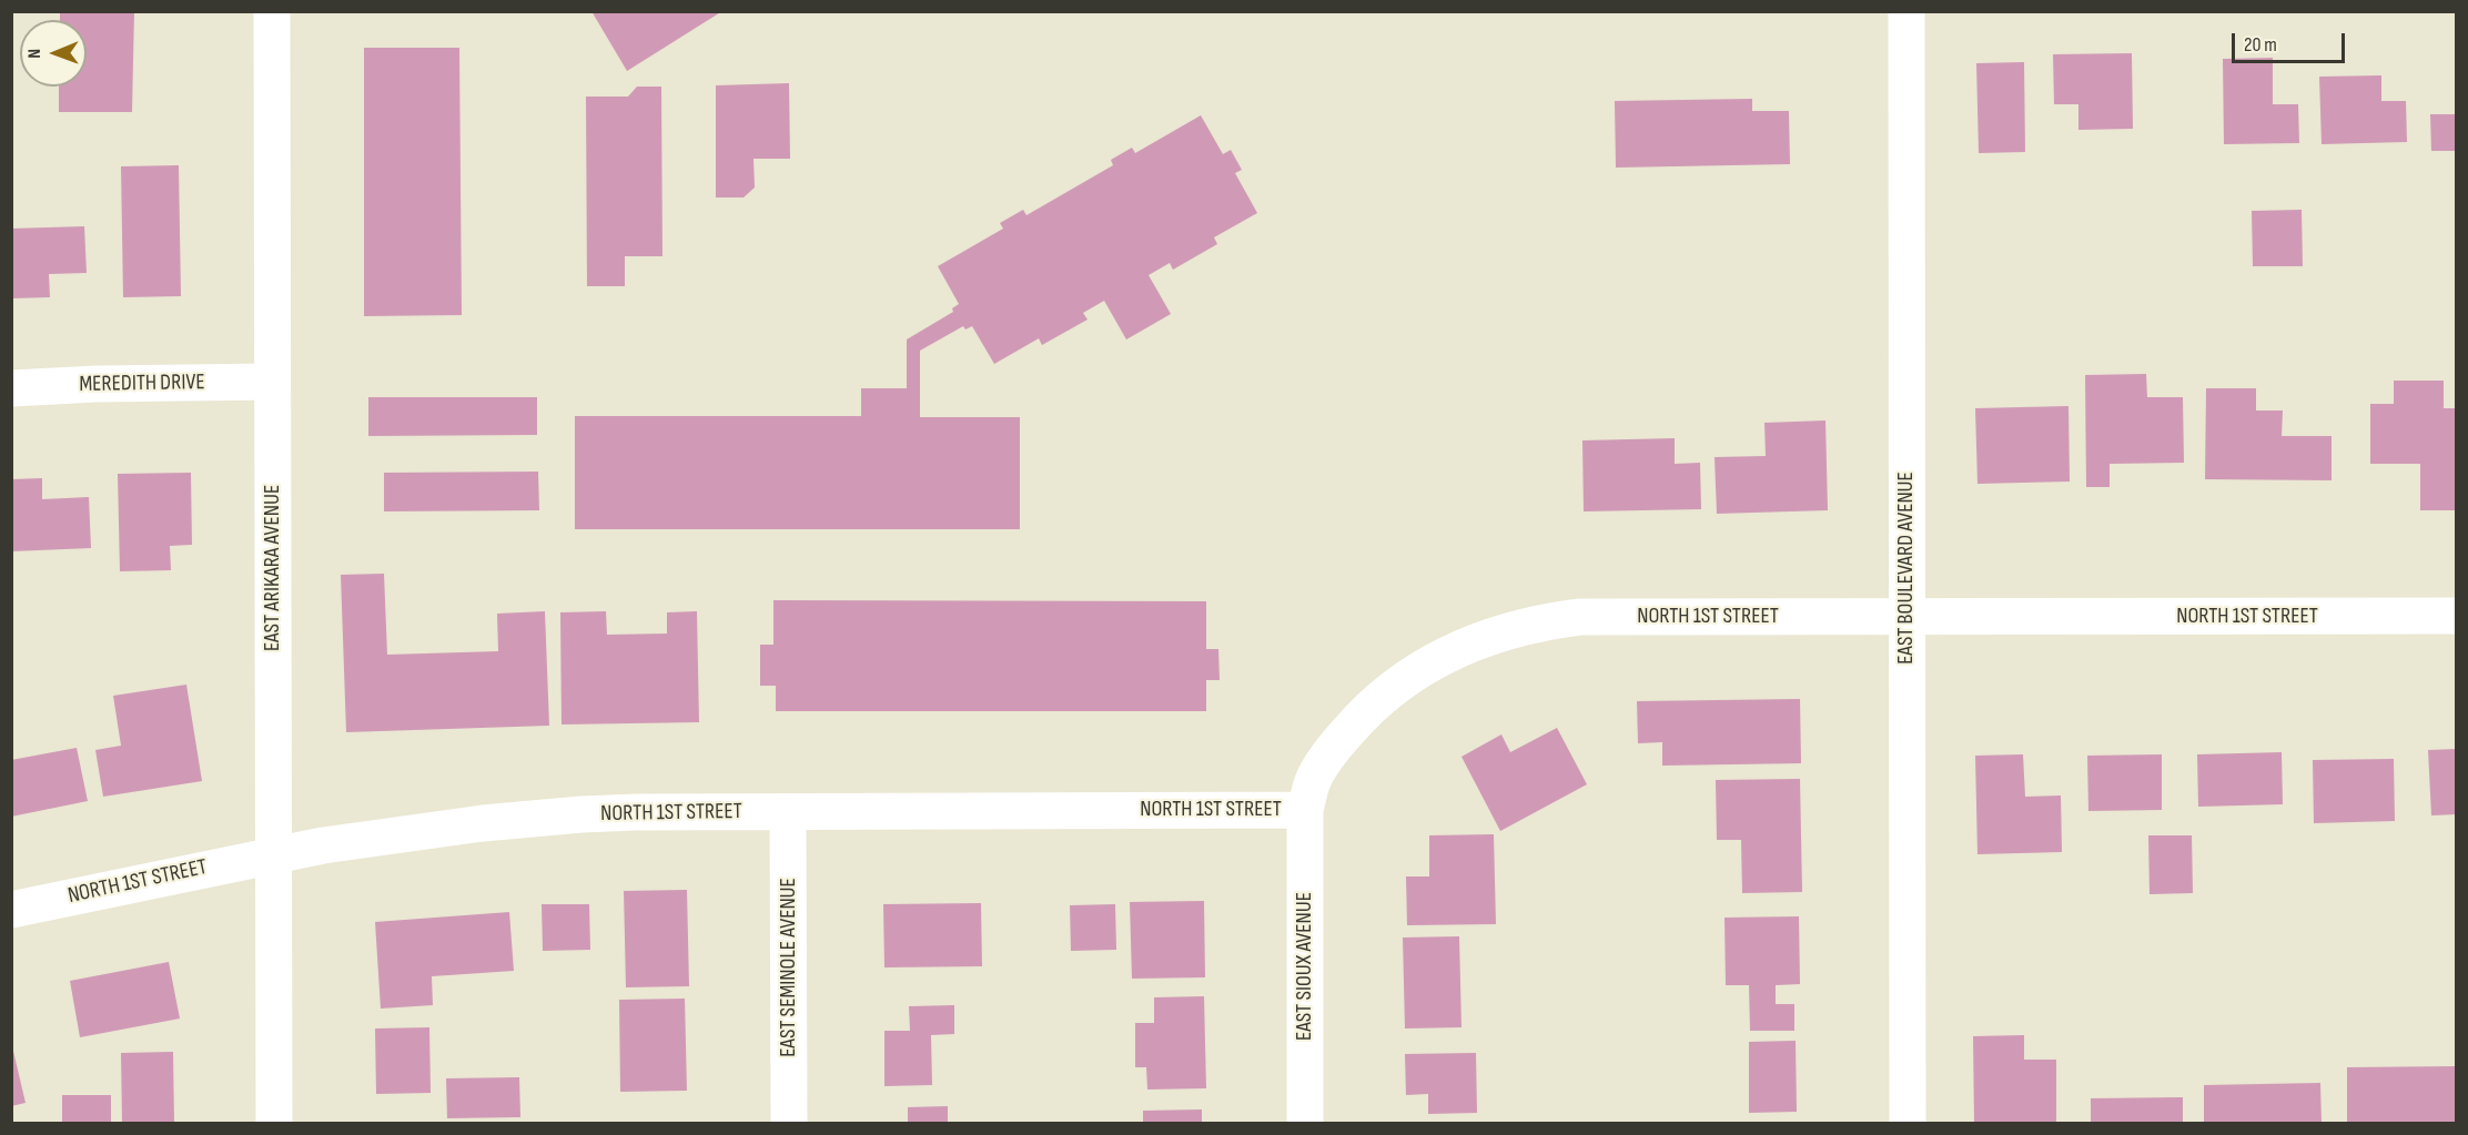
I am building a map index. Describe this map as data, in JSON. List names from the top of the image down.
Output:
{
  "streets": {
    "street": [
      "MEREDITH DRIVE",
      "EAST ARIKARA AVENUE",
      "EAST BOULEVARD AVENUE",
      "NORTH 1ST STREET",
      "EAST SIOUX AVENUE",
      "EAST SEMINOLE AVENUE"
    ]
  },
  "crossings": [
    ["MEREDITH DRIVE", "EAST ARIKARA AVENUE"],
    ["EAST ARIKARA AVENUE", "NORTH 1ST STREET"],
    ["EAST BOULEVARD AVENUE", "NORTH 1ST STREET"],
    ["NORTH 1ST STREET", "EAST SIOUX AVENUE"],
    ["NORTH 1ST STREET", "EAST SEMINOLE AVENUE"]
  ],
  "scale_bar": "20 m",
  "north": "left"
}
